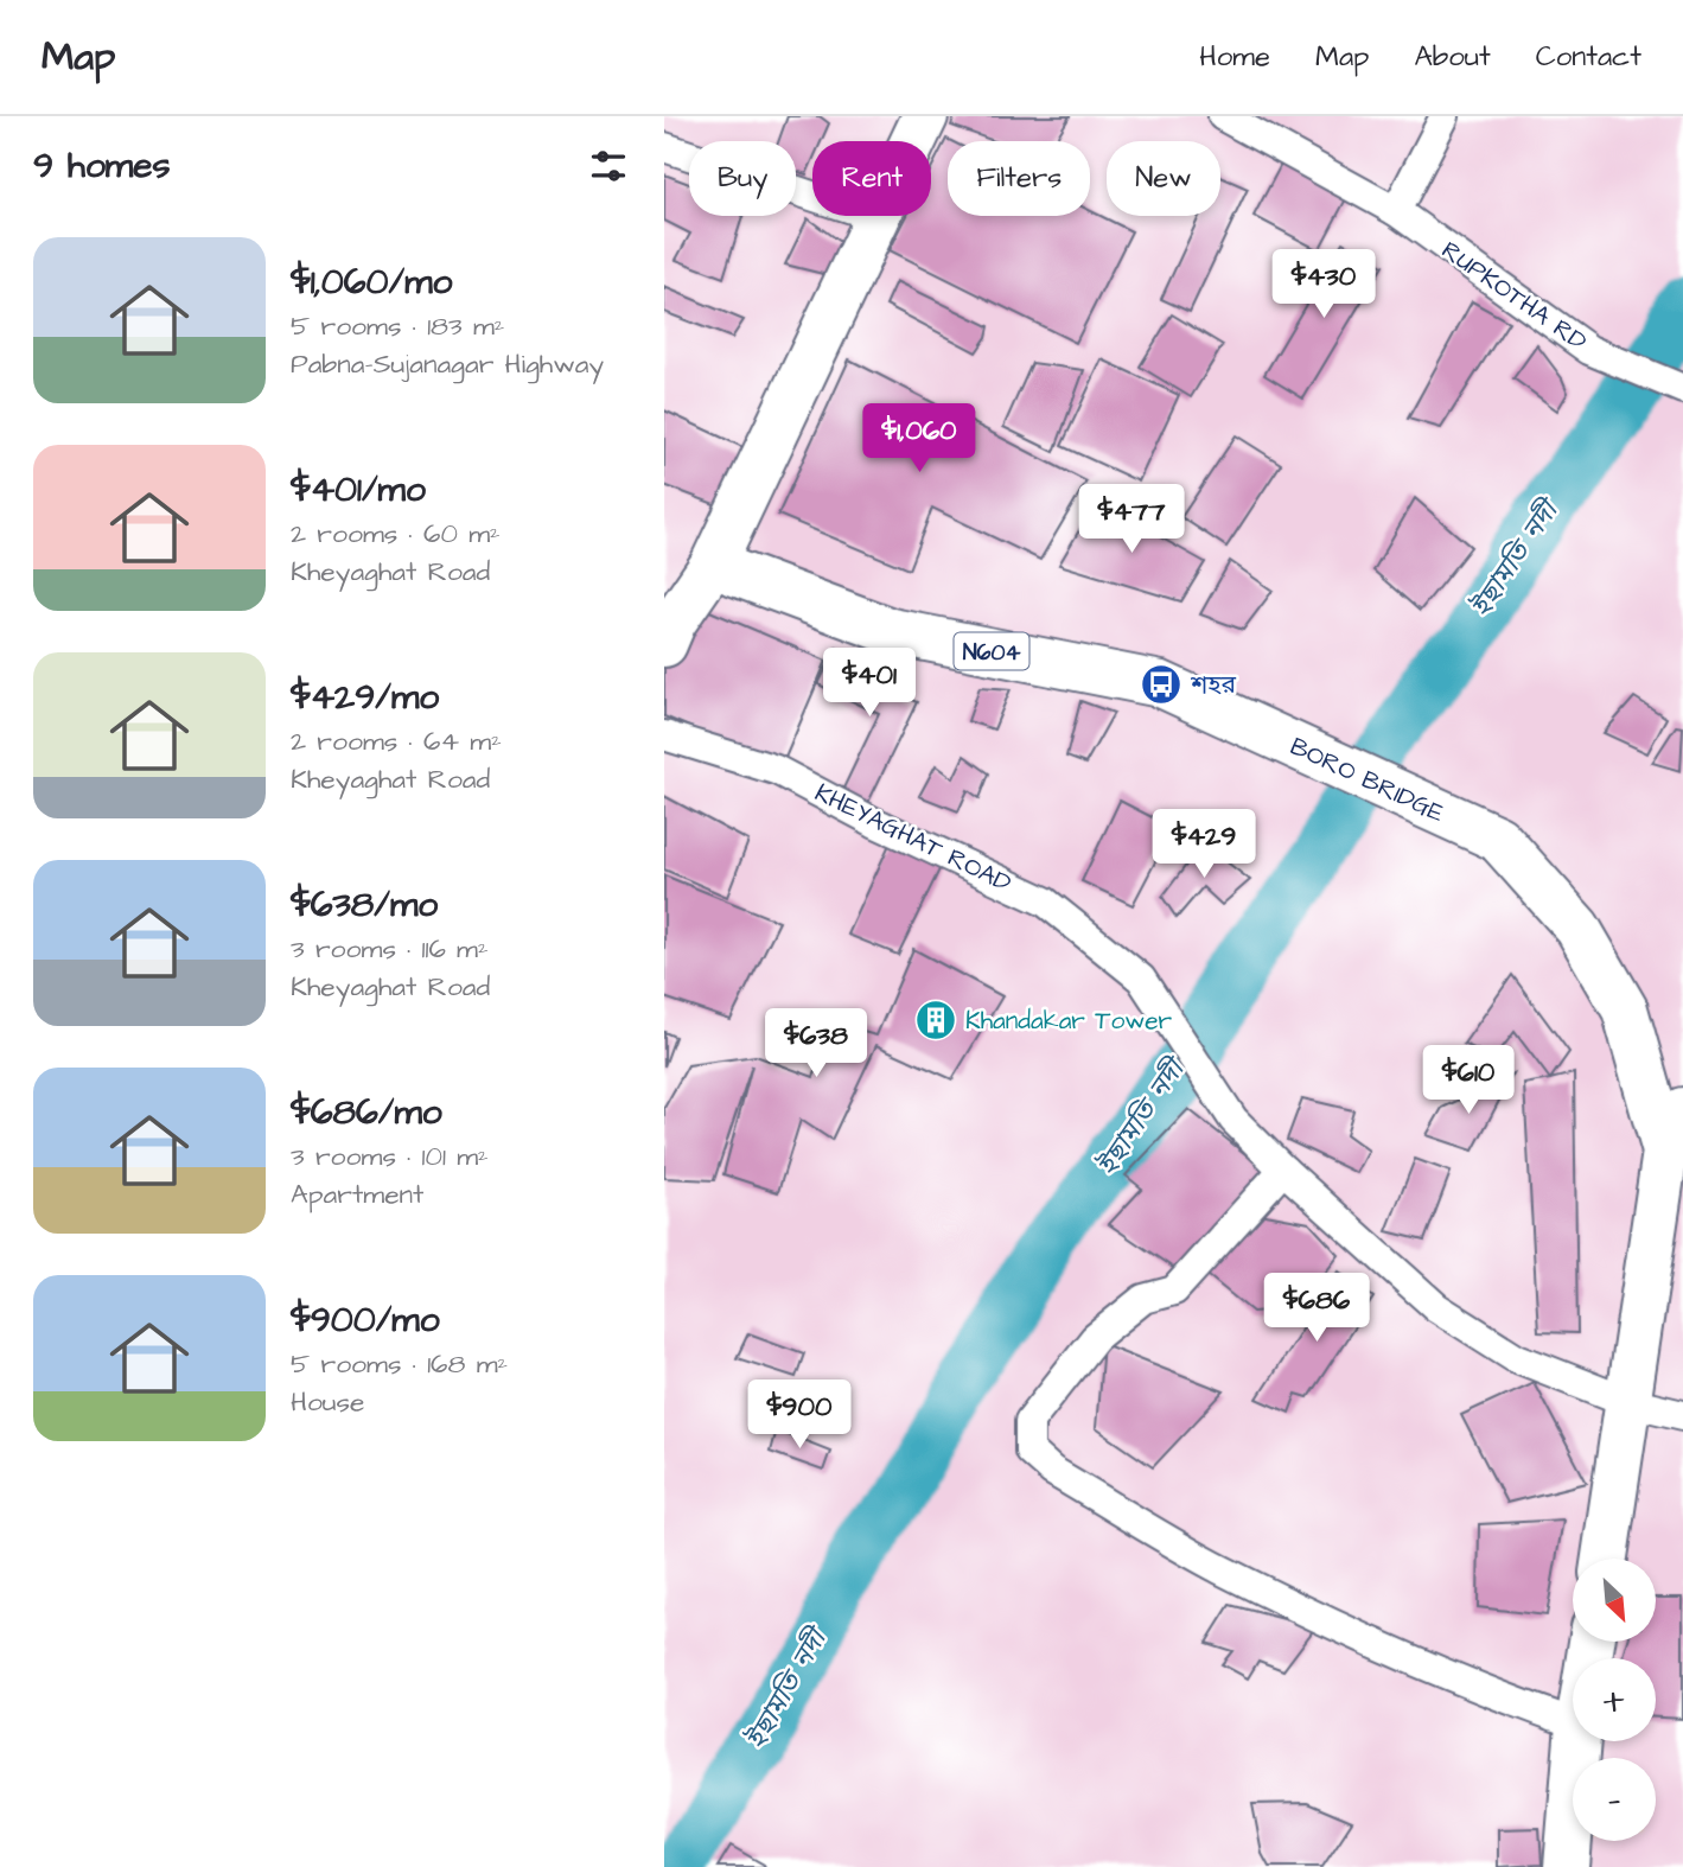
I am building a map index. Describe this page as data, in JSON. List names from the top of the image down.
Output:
{
  "streets": {
    "main road": ["N604", "BORO BRIDGE"],
    "street": ["RUPKOTHA RD", "KHEYAGHAT ROAD"]
  },
  "crossings": [
    ["N604", "BORO BRIDGE"],
    ["N604", "KHEYAGHAT ROAD"]
  ],
  "water": ["ইছামতি নদী"],
  "places": {
    "bus stop": ["শহর"],
    "building": ["Khandakar Tower"]
  },
  "north": "bottom right",
  "page": {
    "header": "Map",
    "nav": [
      "Home",
      "Map",
      "About",
      "Contact"
    ],
    "heading": "9 homes",
    "chip": [
      "Buy",
      "Rent",
      "Filters",
      "New"
    ],
    "list": [
      {
        "name": "$1,060/mo",
        "note": "5 rooms · 183 m² · Pabna-Sujanagar Highway"
      },
      {
        "name": "$401/mo",
        "note": "2 rooms · 60 m² · Kheyaghat Road"
      },
      {
        "name": "$429/mo",
        "note": "2 rooms · 64 m² · Kheyaghat Road"
      },
      {
        "name": "$638/mo",
        "note": "3 rooms · 116 m² · Kheyaghat Road"
      },
      {
        "name": "$686/mo",
        "note": "3 rooms · 101 m² · Apartment"
      },
      {
        "name": "$900/mo",
        "note": "5 rooms · 168 m² · House"
      }
    ],
    "price": [
      "$430",
      "$1,060",
      "$477",
      "$401",
      "$429",
      "$638",
      "$610",
      "$686",
      "$900"
    ],
    "map_buttons": ["+", "−"]
  }
}
